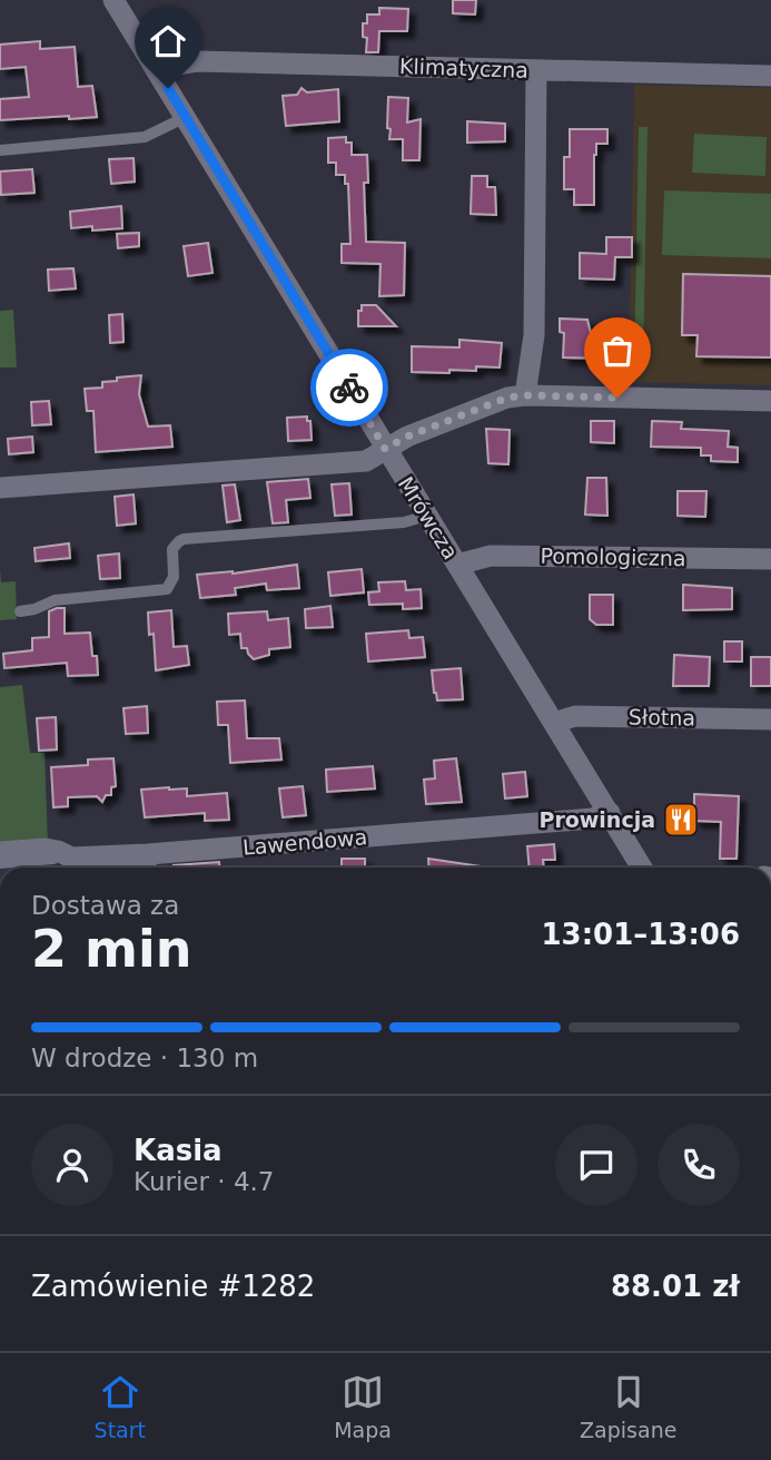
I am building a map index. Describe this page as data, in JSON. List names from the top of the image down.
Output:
{
  "streets": {
    "street": [
      "Klimatyczna",
      "Mrówcza",
      "Pomologiczna",
      "Słotna",
      "Lawendowa"
    ]
  },
  "crossings": [
    ["Klimatyczna", "Mrówcza"],
    ["Mrówcza", "Pomologiczna"],
    ["Mrówcza", "Słotna"],
    ["Mrówcza", "Lawendowa"]
  ],
  "places": {
    "restaurant": ["Prowincja"]
  },
  "page": {
    "heading": ["2 min", "Dostawa za", "13:01–13:06"],
    "panel": [
      "Kasia",
      "Kurier · 4.7",
      "Zamówienie #1282",
      "88.01 zł"
    ],
    "bar": "W drodze · 130 m",
    "tabs": ["Start", "Mapa", "Zapisane"]
  }
}
